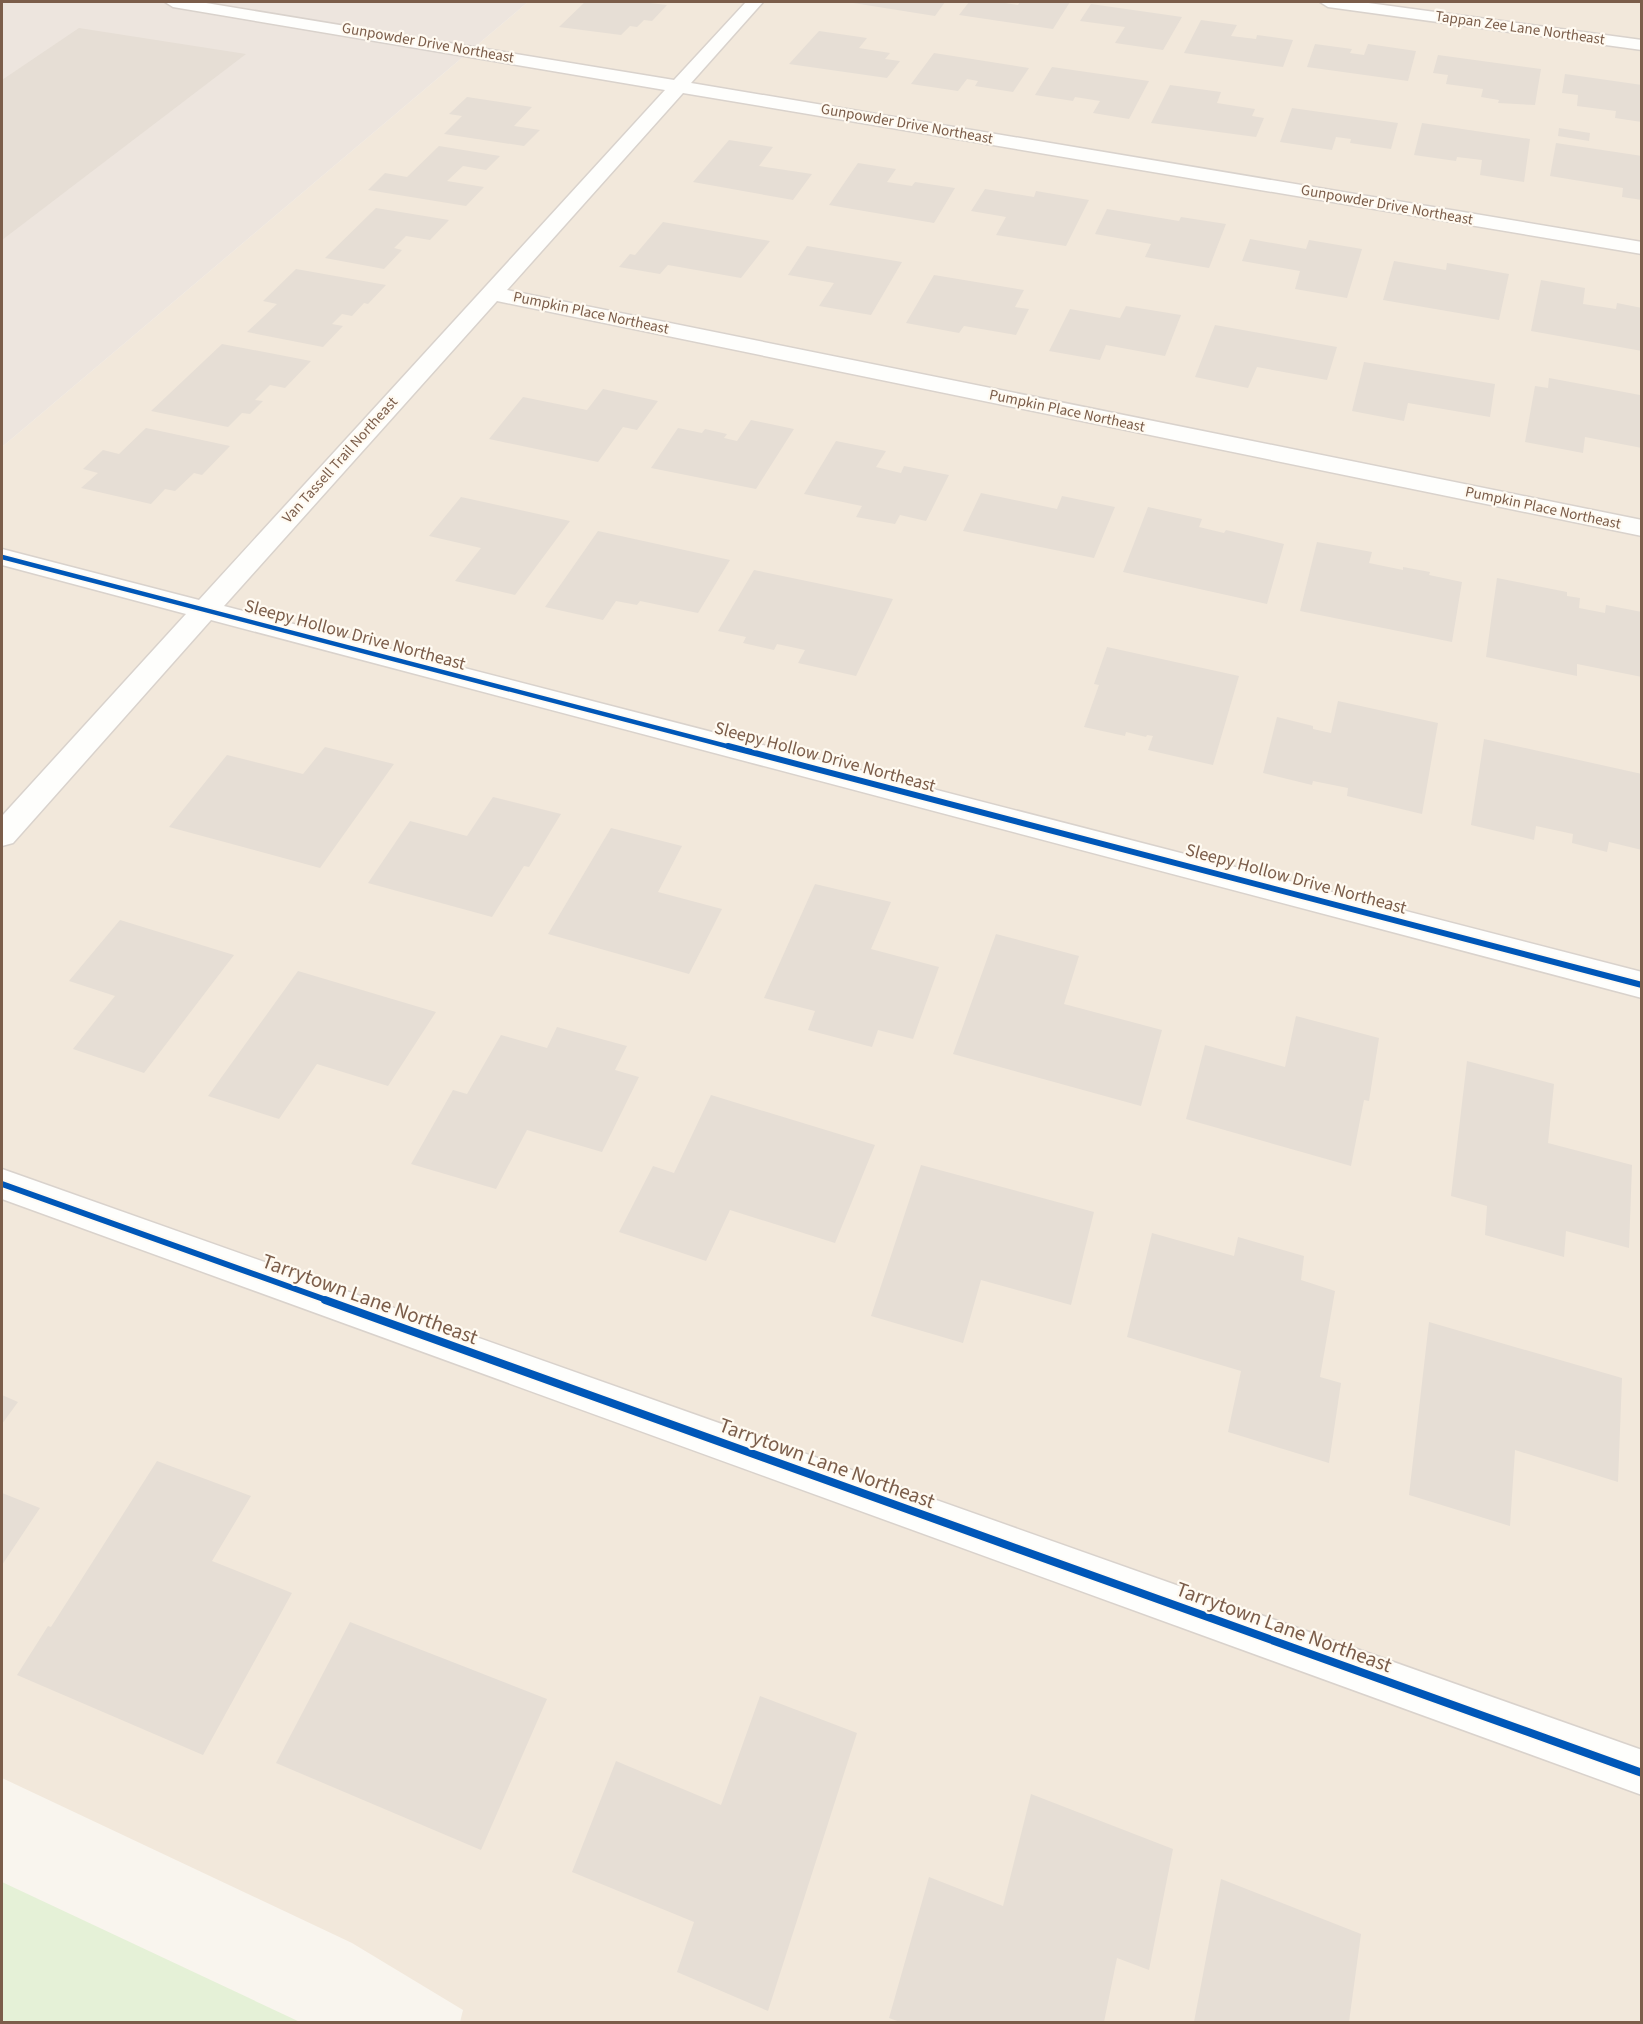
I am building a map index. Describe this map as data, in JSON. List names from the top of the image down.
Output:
{
  "streets": {
    "street": [
      "Tappan Zee Lane Northeast",
      "Gunpowder Drive Northeast",
      "Pumpkin Place Northeast",
      "Van Tassell Trail Northeast",
      "Sleepy Hollow Drive Northeast",
      "Tarrytown Lane Northeast"
    ]
  },
  "crossings": [
    ["Gunpowder Drive Northeast", "Van Tassell Trail Northeast"],
    ["Pumpkin Place Northeast", "Van Tassell Trail Northeast"],
    ["Van Tassell Trail Northeast", "Sleepy Hollow Drive Northeast"]
  ]
}
